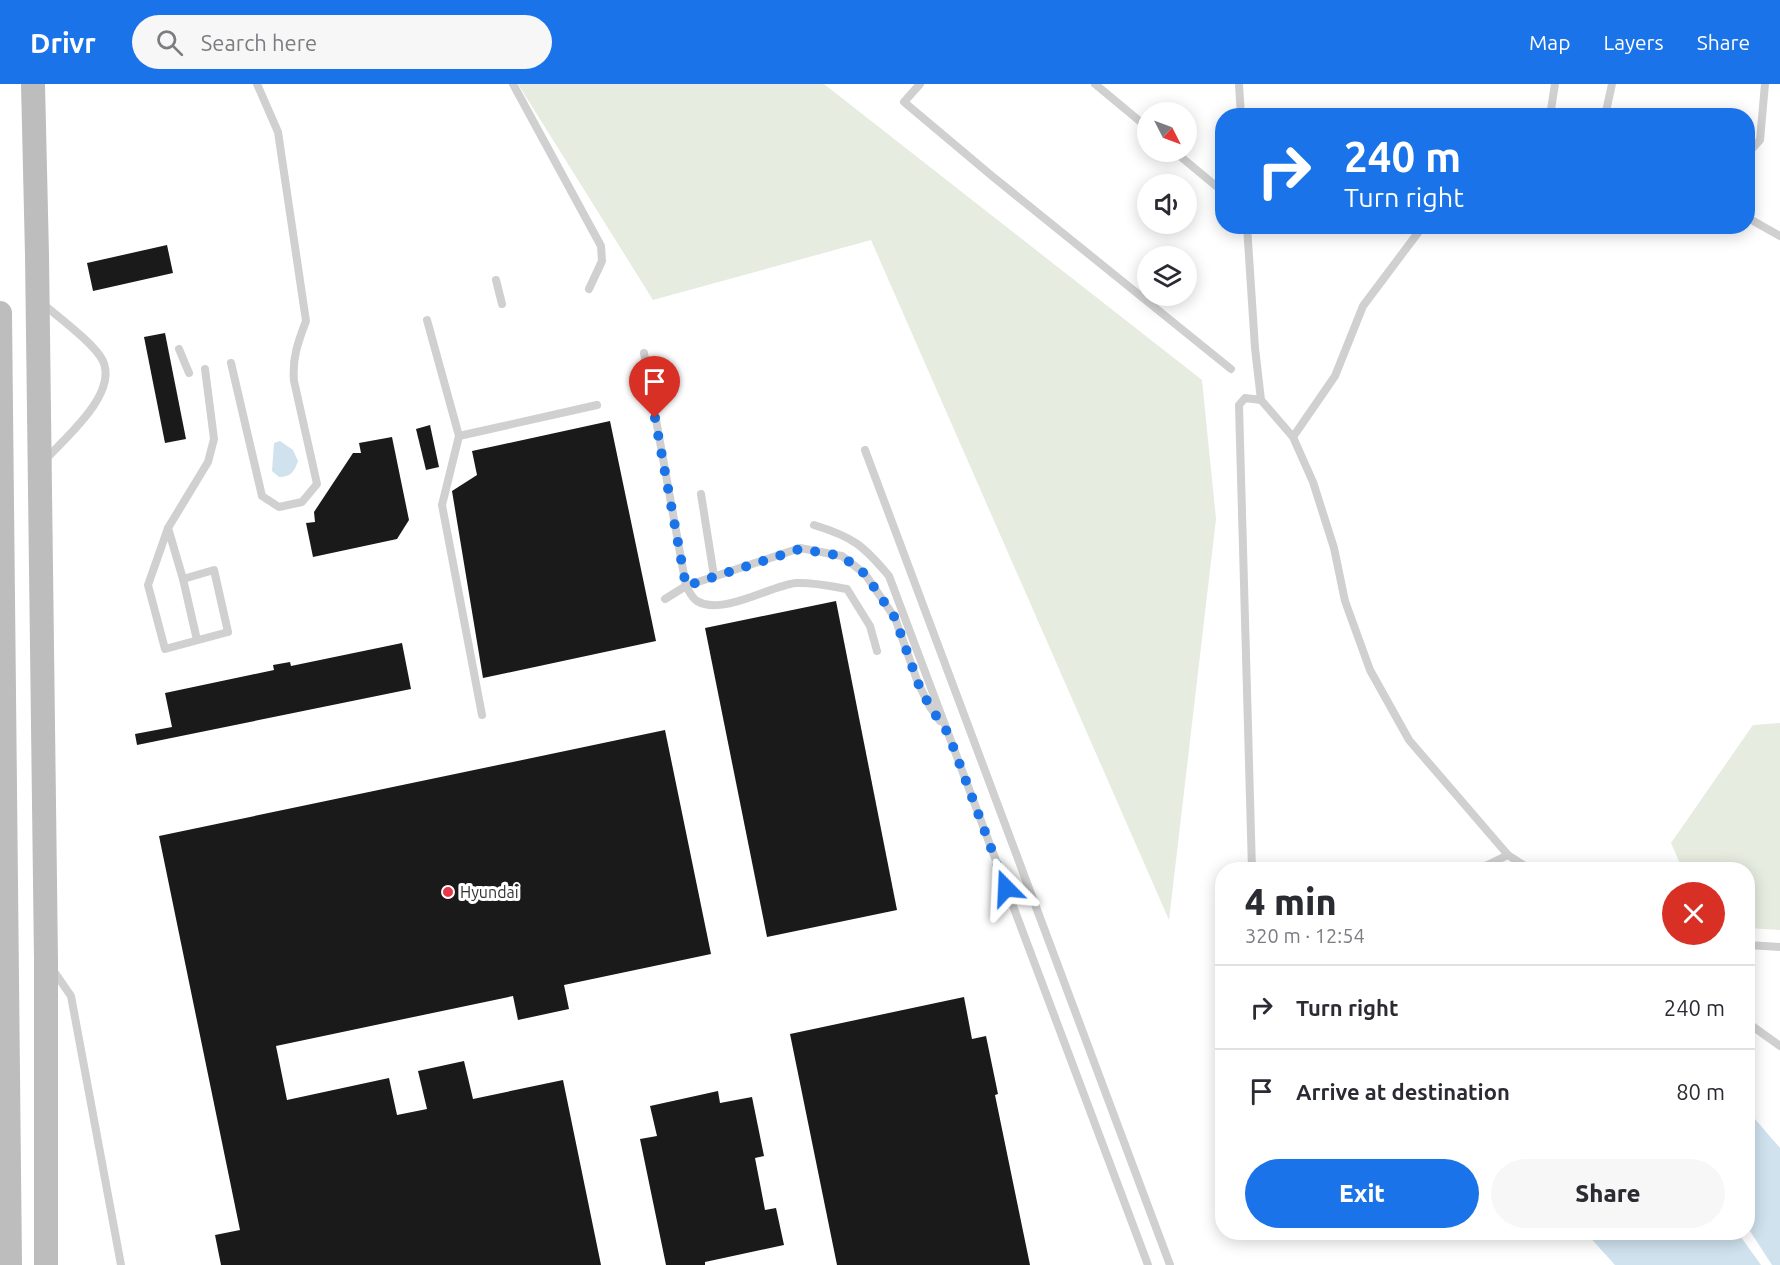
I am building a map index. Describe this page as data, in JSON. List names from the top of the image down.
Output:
{
  "places": ["Hyundai"],
  "north": "bottom right",
  "page": {
    "header": "Drivr",
    "search": "Search here",
    "nav": ["Map", "Layers", "Share"],
    "turn": ["240 m", "Turn right"],
    "heading": ["4 min", "320 m · 12:54"],
    "list": [
      {
        "name": "Turn right",
        "value": "240 m"
      },
      {
        "name": "Arrive at destination",
        "value": "80 m"
      }
    ],
    "buttons": ["Exit", "Share"]
  }
}
